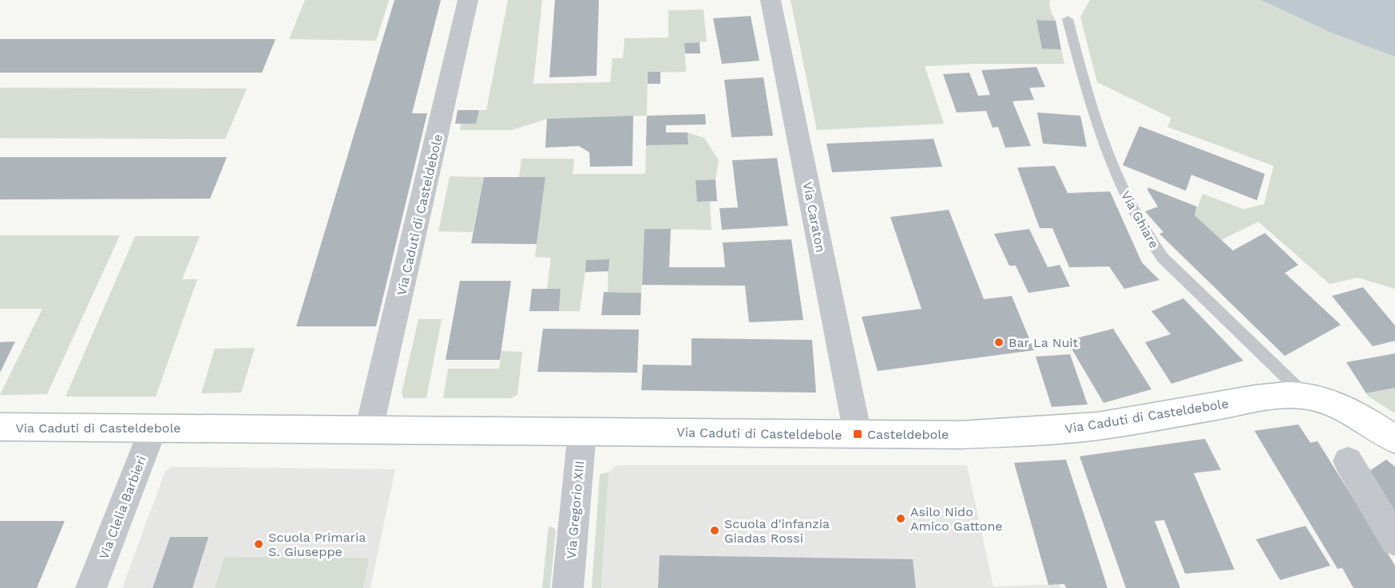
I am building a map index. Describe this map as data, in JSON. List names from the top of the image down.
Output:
{
  "streets": {
    "street": [
      "Via Caduti di Casteldebole",
      "Via Caraton",
      "Via Clelia Barbieri",
      "Via Gregorio XIII"
    ],
    "lane": ["Via Ghiare"]
  },
  "crossings": [
    ["Via Caduti di Casteldebole", "Via Caraton"],
    ["Via Caduti di Casteldebole", "Via Ghiare"],
    ["Via Caduti di Casteldebole", "Via Clelia Barbieri"],
    ["Via Caduti di Casteldebole", "Via Gregorio XIII"]
  ],
  "places": {
    "other": [
      "Bar La Nuit",
      "Asilo Nido Amico Gattone",
      "Scuola d'infanzia Giadas Rossi",
      "Scuola Primaria S. Giuseppe"
    ],
    "transit": ["Casteldebole"]
  }
}
